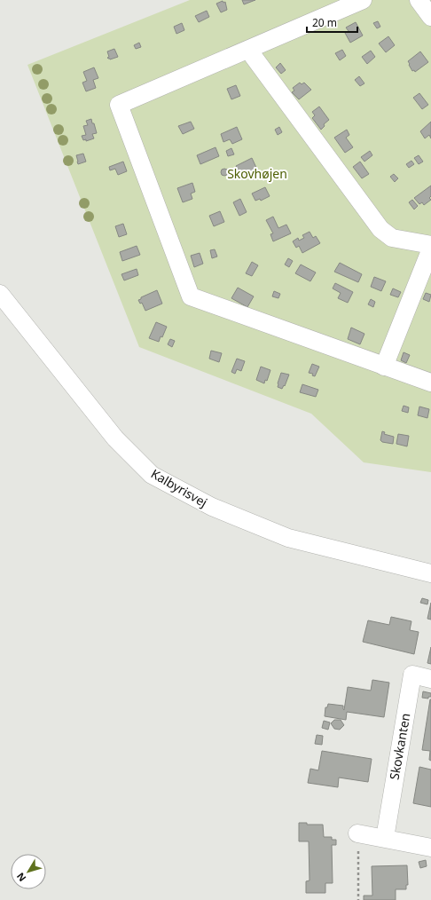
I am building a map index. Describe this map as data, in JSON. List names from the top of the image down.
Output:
{
  "streets": {
    "street": ["Kalbyrisvej", "Skovkanten"]
  },
  "parks": ["Skovhøjen"],
  "scale_bar": "20 m",
  "north": "bottom left"
}
